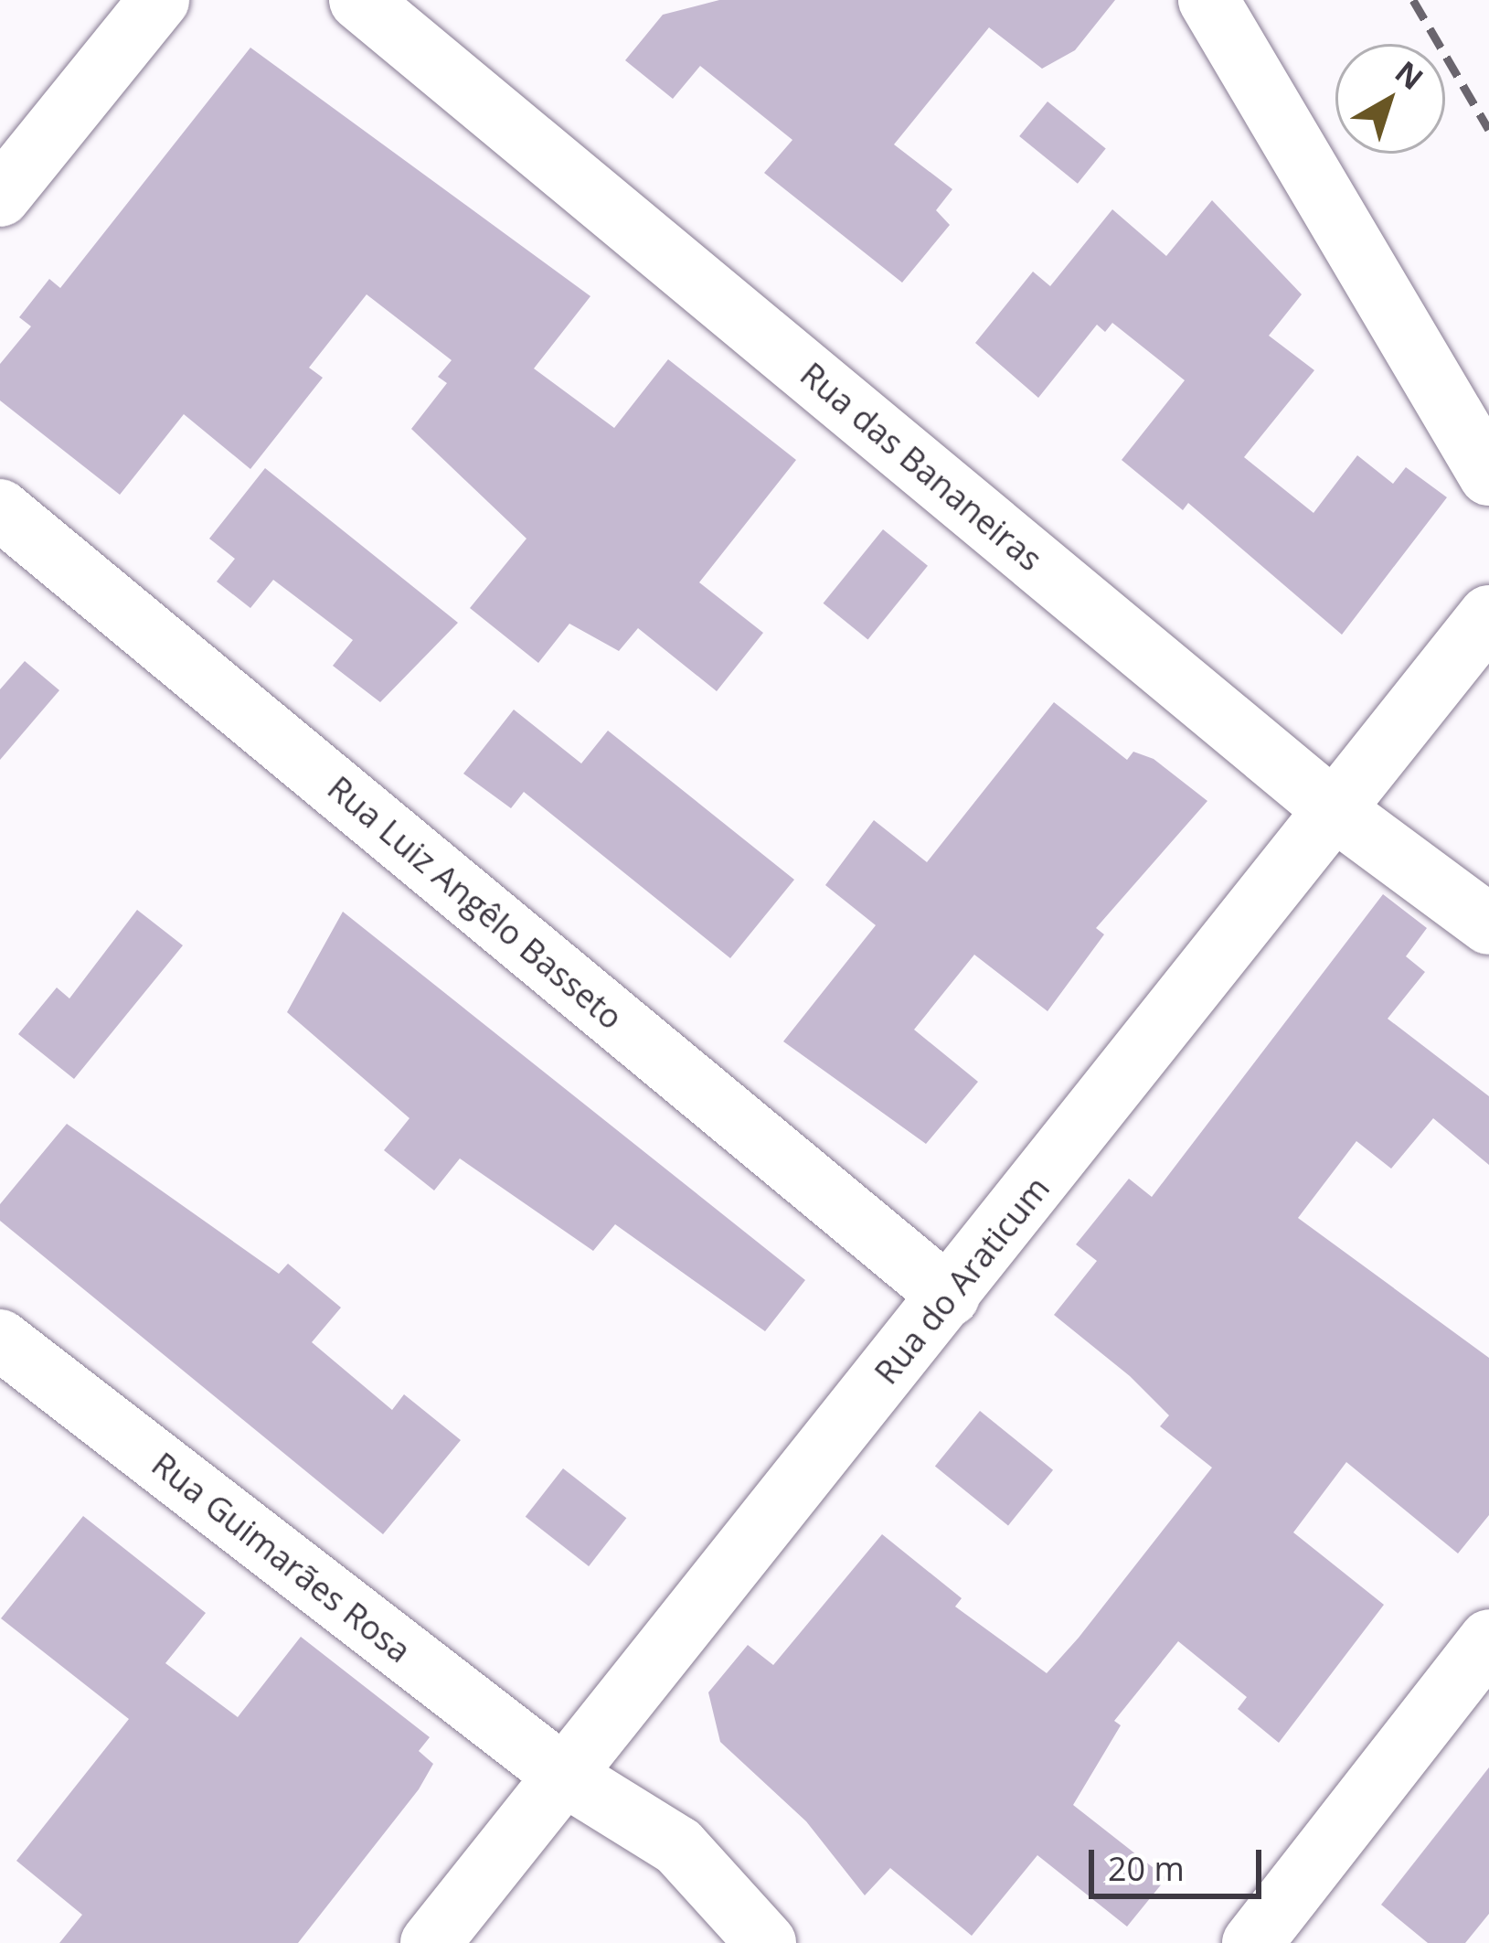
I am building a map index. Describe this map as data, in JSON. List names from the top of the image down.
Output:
{
  "streets": {
    "street": [
      "Rua das Bananeiras",
      "Rua Luiz Angêlo Basseto",
      "Rua do Araticum",
      "Rua Guimarães Rosa"
    ]
  },
  "crossings": [
    ["Rua das Bananeiras", "Rua do Araticum"],
    ["Rua Luiz Angêlo Basseto", "Rua do Araticum"],
    ["Rua do Araticum", "Rua Guimarães Rosa"]
  ],
  "scale_bar": "20 m",
  "north": "top right"
}
